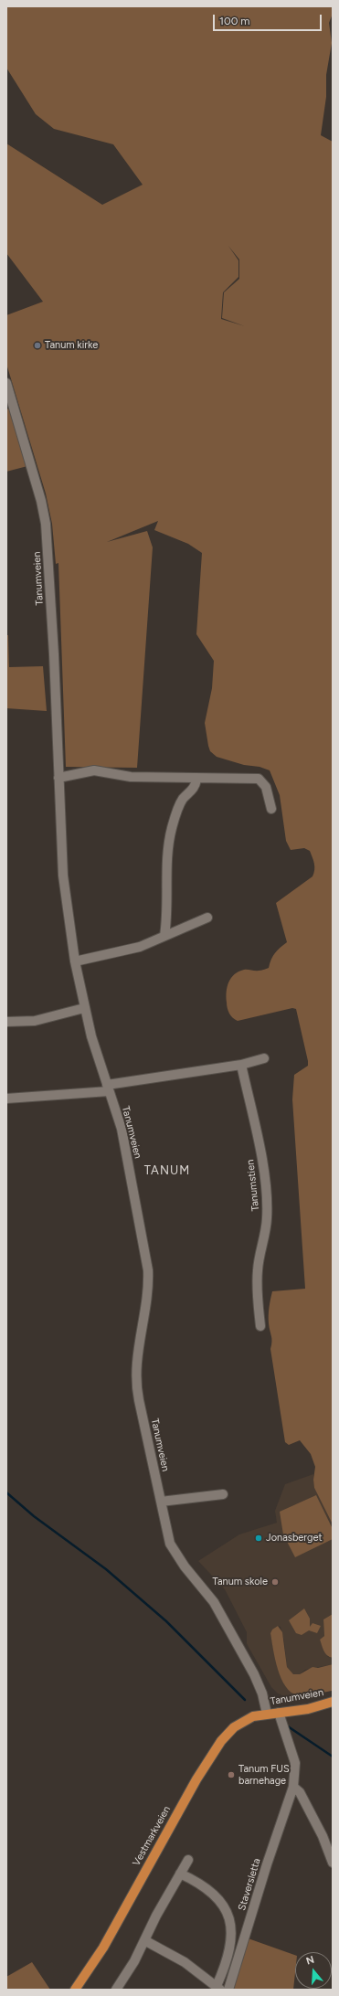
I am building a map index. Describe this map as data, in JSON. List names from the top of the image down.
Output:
{
  "streets": {
    "main road": ["Tanumveien", "Vestmarkveien"],
    "street": ["Tanumstien", "Staversletta"]
  },
  "crossings": [
    ["Tanumveien", "Vestmarkveien"],
    ["Tanumveien", "Staversletta"]
  ],
  "districts": ["TANUM"],
  "places": [
    "Tanum kirke",
    "Jonasberget",
    "Tanum skole",
    "Tanum FUS barnehage"
  ],
  "scale_bar": "100 m",
  "north": "top"
}
